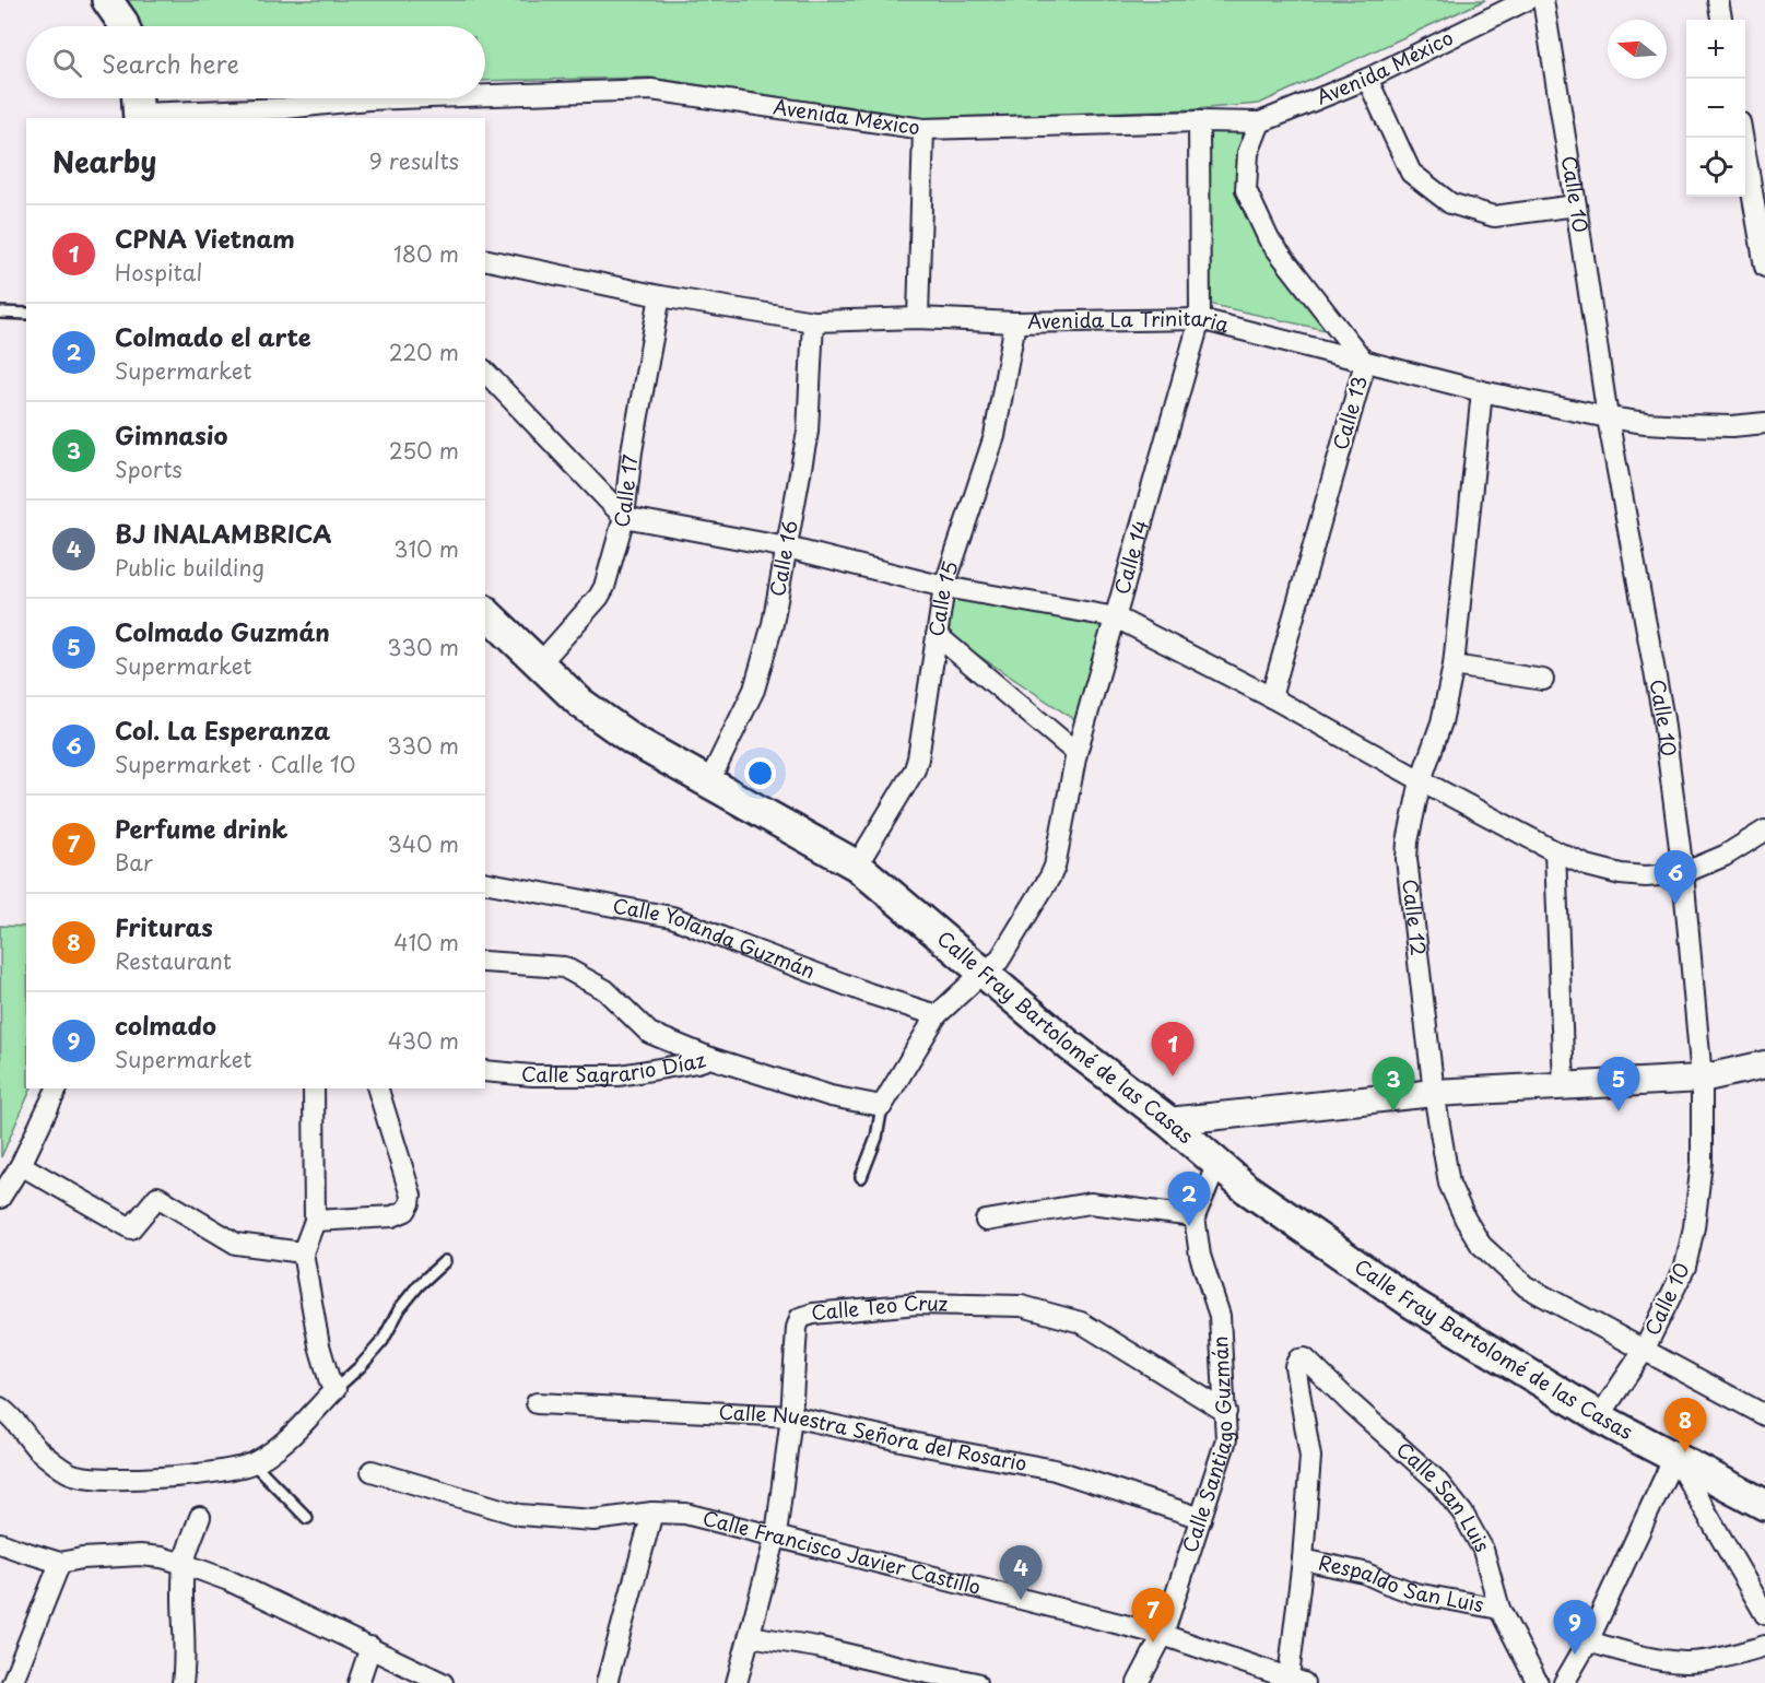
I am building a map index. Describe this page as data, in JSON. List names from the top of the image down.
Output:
{
  "streets": {
    "main road": ["Calle Fray Bartolomé de las Casas"],
    "street": [
      "Avenida México",
      "Calle 10",
      "Avenida La Trinitaria",
      "Calle 13",
      "Calle 17",
      "Calle 16",
      "Calle 14",
      "Calle 15",
      "Calle 12",
      "Calle Yolanda Guzmán",
      "Calle Sagrario Díaz",
      "Calle Teo Cruz",
      "Calle Nuestra Señora del Rosario",
      "Calle Santiago Guzmán",
      "Calle San Luis",
      "Calle Francisco Javier Castillo",
      "Respaldo San Luis"
    ]
  },
  "crossings": [
    ["Avenida México", "Calle 13"],
    ["Avenida México", "Calle 14"],
    ["Calle 10", "Avenida La Trinitaria"],
    ["Calle 10", "Calle 12"],
    ["Calle 10", "Calle Fray Bartolomé de las Casas"],
    ["Avenida La Trinitaria", "Calle 13"],
    ["Avenida La Trinitaria", "Calle 17"],
    ["Avenida La Trinitaria", "Calle 16"],
    ["Avenida La Trinitaria", "Calle 14"],
    ["Avenida La Trinitaria", "Calle 15"],
    ["Avenida La Trinitaria", "Calle 12"],
    ["Calle 17", "Calle Fray Bartolomé de las Casas"],
    ["Calle 16", "Calle Fray Bartolomé de las Casas"],
    ["Calle 14", "Calle Fray Bartolomé de las Casas"],
    ["Calle 15", "Calle Fray Bartolomé de las Casas"],
    ["Calle Teo Cruz", "Calle Nuestra Señora del Rosario"],
    ["Calle Teo Cruz", "Calle Santiago Guzmán"],
    ["Calle Teo Cruz", "Calle Francisco Javier Castillo"],
    ["Calle Nuestra Señora del Rosario", "Calle Santiago Guzmán"],
    ["Calle Santiago Guzmán", "Calle Francisco Javier Castillo"],
    ["Calle San Luis", "Respaldo San Luis"]
  ],
  "north": "left",
  "page": {
    "map_buttons": ["+", "−"],
    "search": "Search here",
    "heading": ["Nearby", "9 results"],
    "list": [
      {
        "mark": "1",
        "name": "CPNA Vietnam",
        "note": "Hospital",
        "value": "180 m"
      },
      {
        "mark": "2",
        "name": "Colmado el arte",
        "note": "Supermarket",
        "value": "220 m"
      },
      {
        "mark": "3",
        "name": "Gimnasio",
        "note": "Sports",
        "value": "250 m"
      },
      {
        "mark": "4",
        "name": "BJ INALAMBRICA",
        "note": "Public building",
        "value": "310 m"
      },
      {
        "mark": "5",
        "name": "Colmado Guzmán",
        "note": "Supermarket",
        "value": "330 m"
      },
      {
        "mark": "6",
        "name": "Col. La Esperanza",
        "note": "Supermarket · Calle 10",
        "value": "330 m"
      },
      {
        "mark": "7",
        "name": "Perfume drink",
        "note": "Bar",
        "value": "340 m"
      },
      {
        "mark": "8",
        "name": "Frituras",
        "note": "Restaurant",
        "value": "410 m"
      },
      {
        "mark": "9",
        "name": "colmado",
        "note": "Supermarket",
        "value": "430 m"
      }
    ],
    "pins": [
      "6",
      "1",
      "3",
      "5",
      "2",
      "8",
      "4",
      "7",
      "9"
    ]
  }
}
